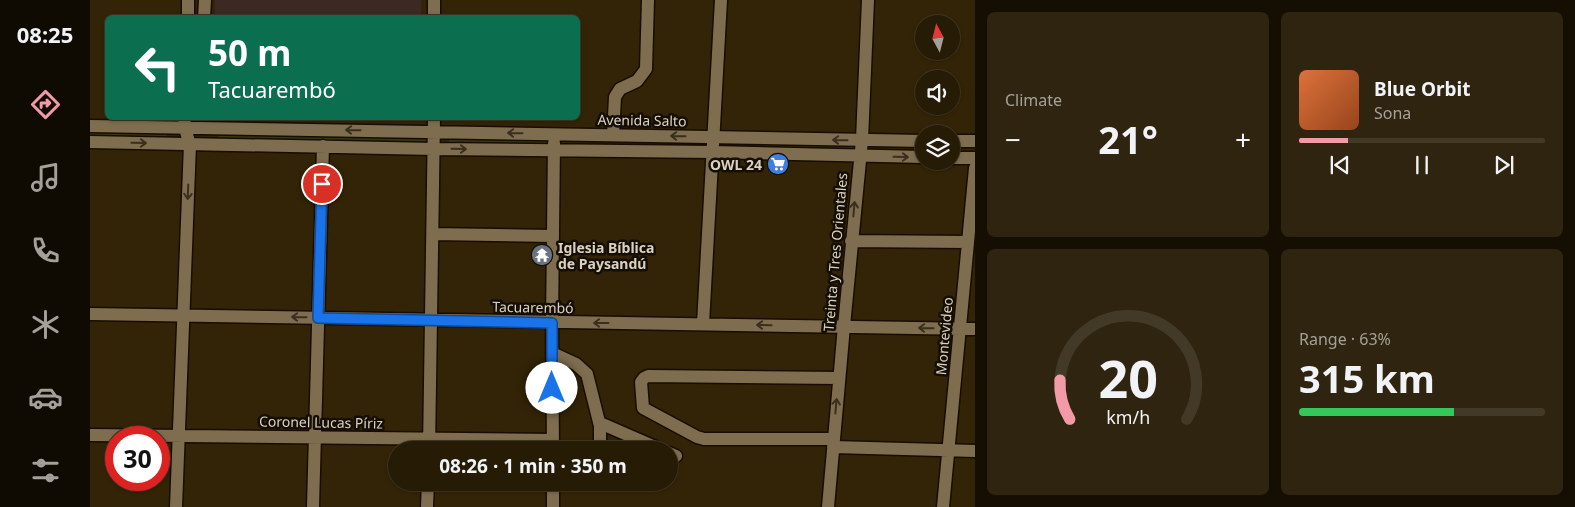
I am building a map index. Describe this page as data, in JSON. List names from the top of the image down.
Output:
{
  "streets": {
    "street": [
      "Avenida Salto",
      "Treinta y Tres Orientales",
      "Tacuarembó",
      "Montevideo",
      "Coronel Lucas Píriz"
    ]
  },
  "crossings": [
    ["Avenida Salto", "Treinta y Tres Orientales"],
    ["Treinta y Tres Orientales", "Tacuarembó"],
    ["Tacuarembó", "Montevideo"]
  ],
  "one_way": ["Tacuarembó"],
  "places": {
    "supermarket": ["OWL 24"],
    "temple": ["Iglesia Bíblica de Paysandú"]
  },
  "north": "top",
  "page": {
    "tabs": "08:25",
    "tile": [
      "Climate",
      ["Range · 63%", "315 km"]
    ],
    "turn": ["50 m", "Tacuarembó"],
    "song": ["Blue Orbit", "Sona"],
    "heat": ["−", "21°", "+"],
    "limit": "30",
    "trip": "08:26 · 1 min · 350 m",
    "gauge": ["20", "km/h"]
  }
}
